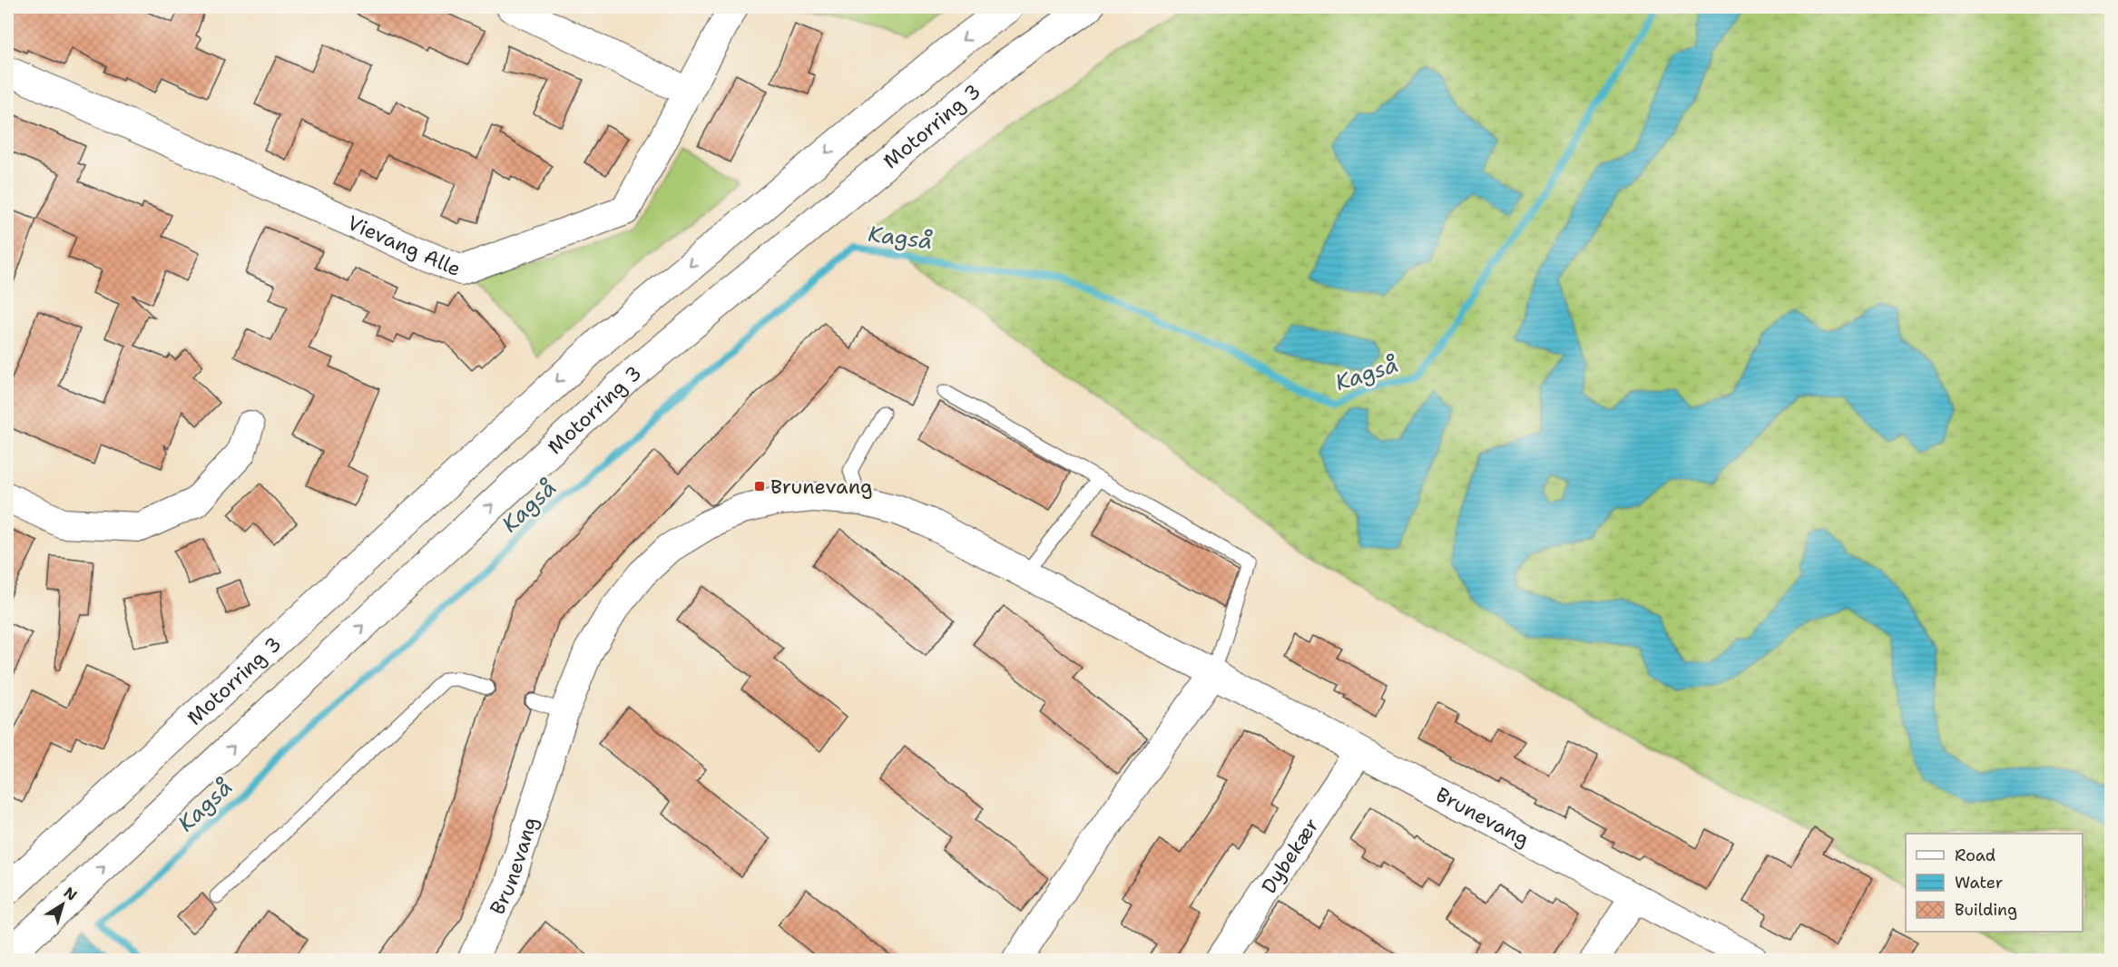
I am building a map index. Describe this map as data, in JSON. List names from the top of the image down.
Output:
{
  "streets": {
    "highway": ["Motorring 3"],
    "street": ["Vievang Alle", "Brunevang", "Dybekær"]
  },
  "crossings": [
    ["Brunevang", "Dybekær"]
  ],
  "water": ["Kagså"],
  "places": {
    "transit": ["Brunevang"]
  },
  "legend": ["Road", "Water", "Building"],
  "north": "top right"
}
